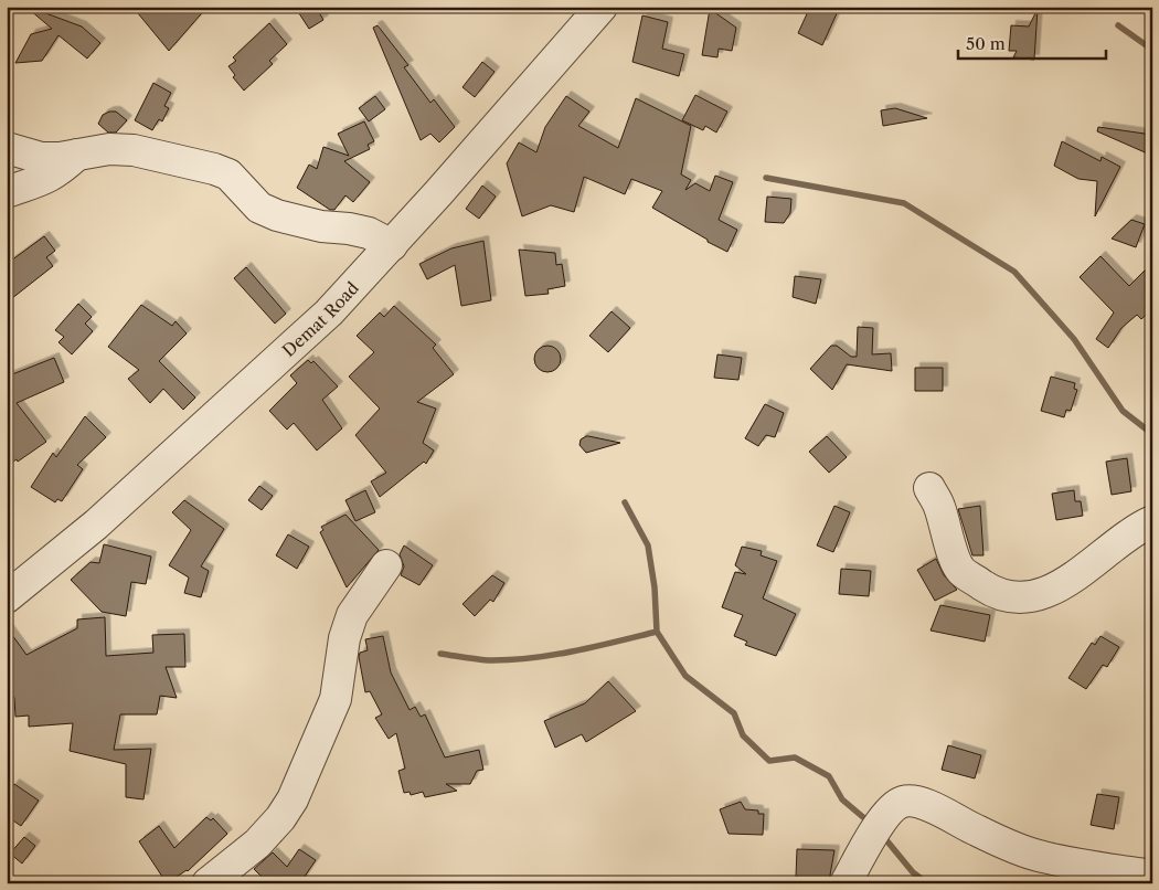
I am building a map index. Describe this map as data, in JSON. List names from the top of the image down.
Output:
{
  "streets": {
    "street": ["Demat Road"]
  },
  "scale_bar": "50 m"
}
